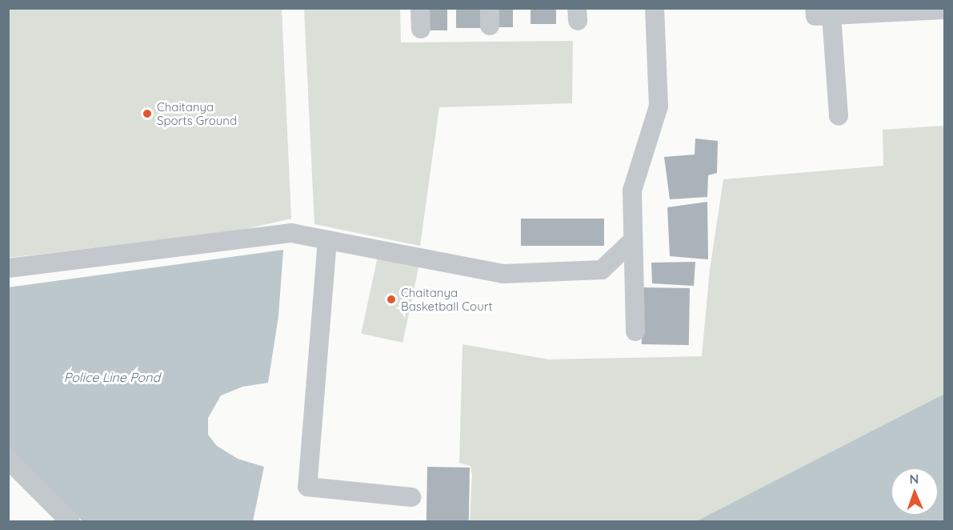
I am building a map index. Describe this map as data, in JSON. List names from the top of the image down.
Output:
{
  "water": ["Police Line Pond"],
  "places": ["Chaitanya Sports Ground", "Chaitanya Basketball Court"],
  "north": "top"
}
